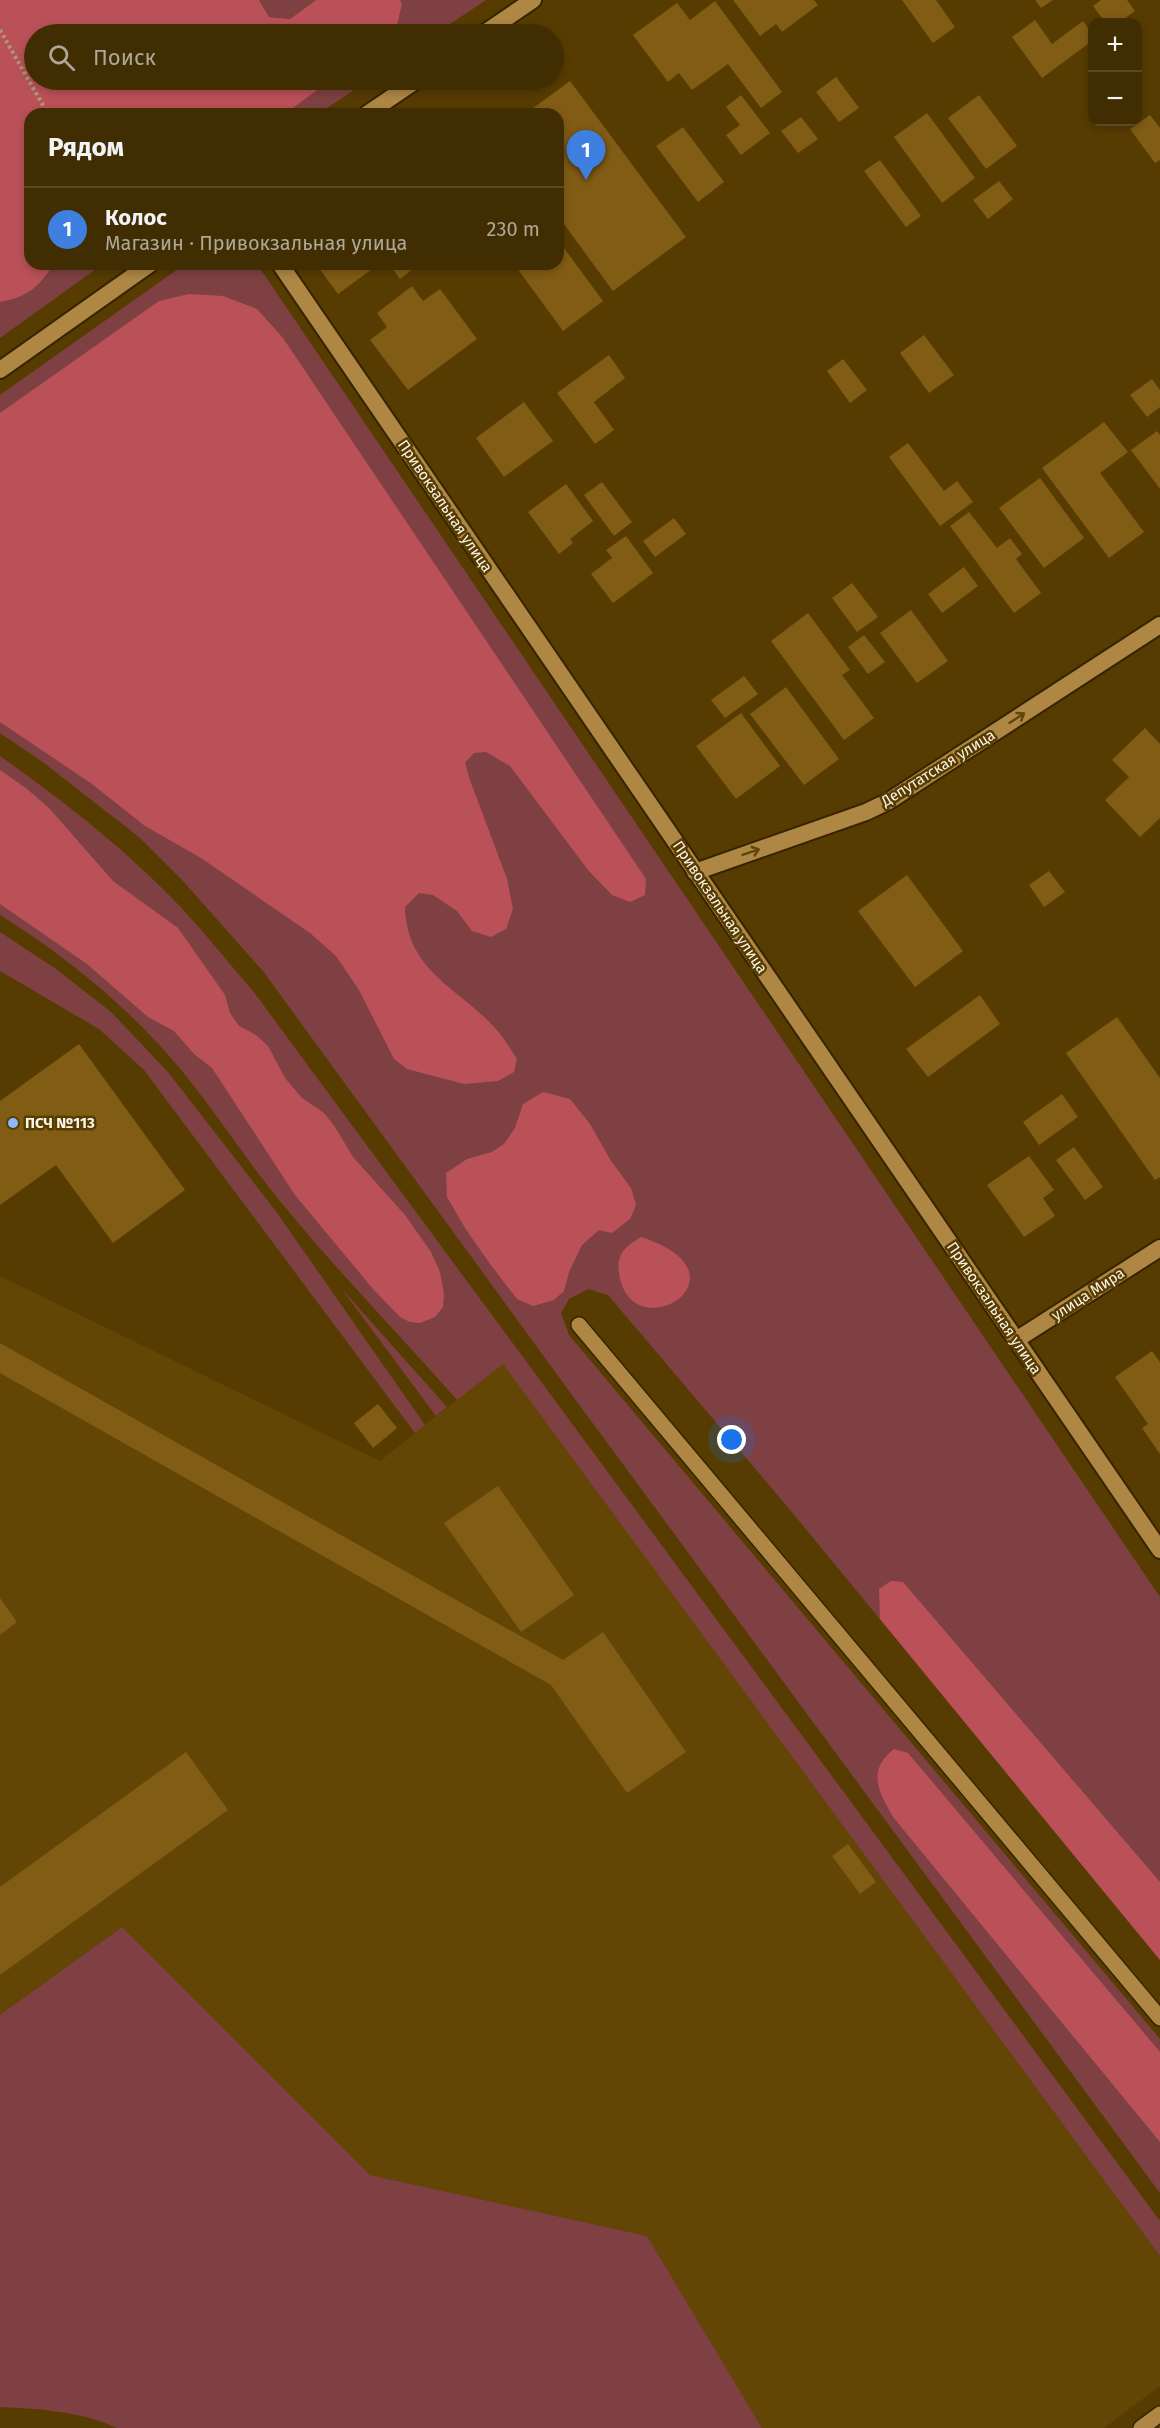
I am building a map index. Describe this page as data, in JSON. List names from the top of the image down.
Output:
{
  "streets": {
    "street": ["Привокзальная улица", "Депутатская улица", "улица Мира"]
  },
  "crossings": [
    ["Привокзальная улица", "Депутатская улица"],
    ["Привокзальная улица", "улица Мира"]
  ],
  "one_way": ["Депутатская улица"],
  "places": ["ПСЧ №113"],
  "page": {
    "map_buttons": ["+", "−"],
    "search": "Поиск",
    "heading": "Рядом",
    "pins": "1",
    "list": [
      {
        "mark": "1",
        "name": "Колос",
        "note": "Магазин · Привокзальная улица",
        "value": "230 m"
      }
    ]
  }
}
